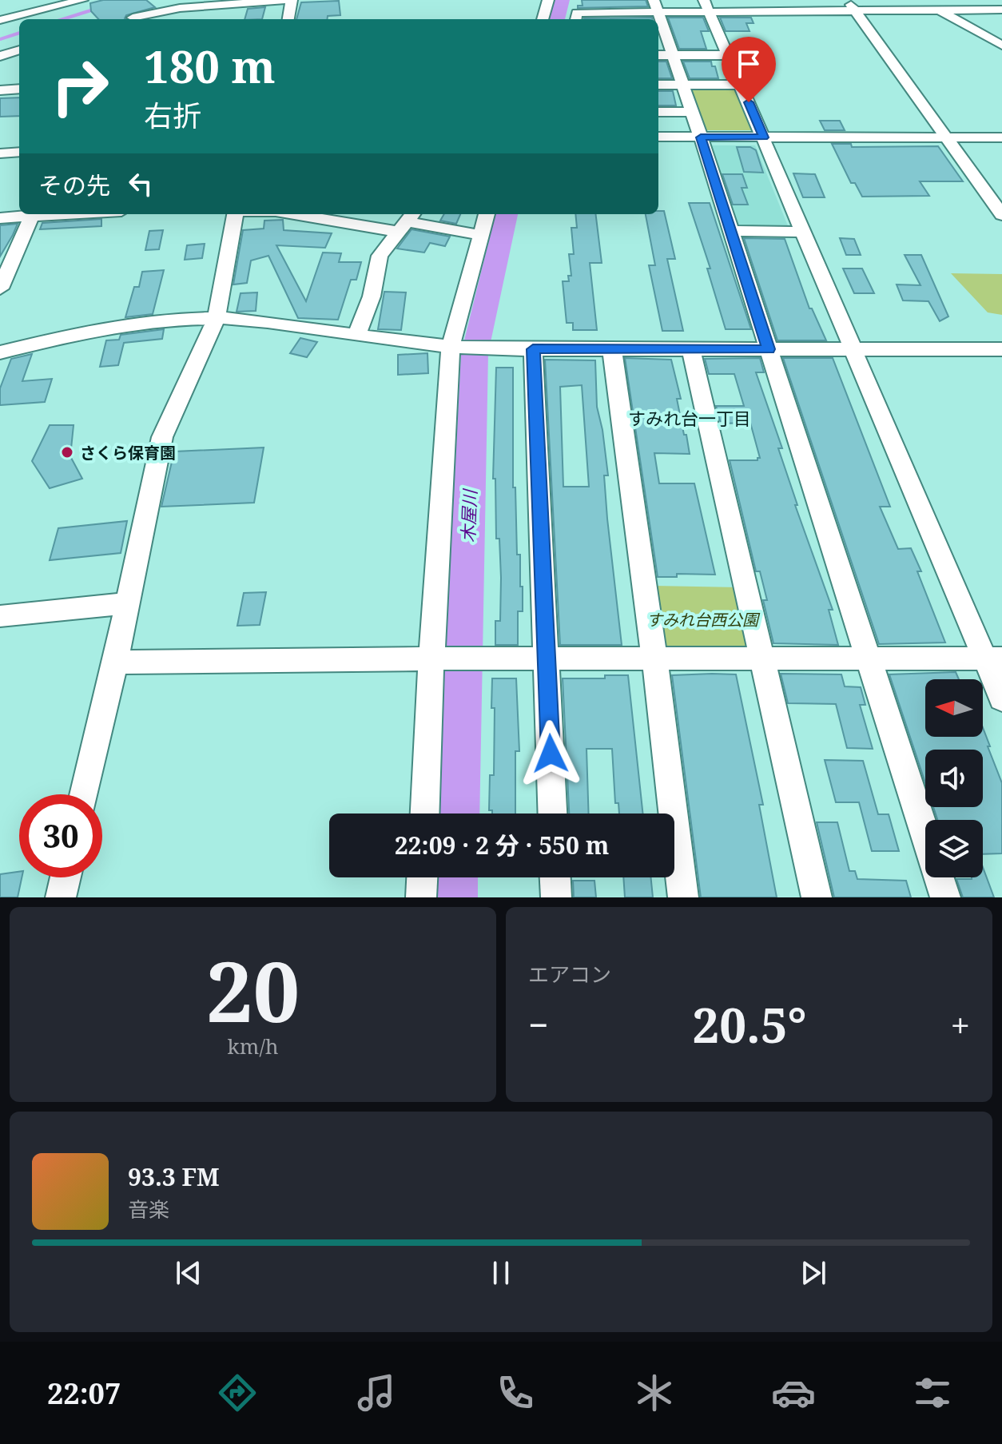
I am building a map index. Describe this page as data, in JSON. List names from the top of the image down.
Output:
{
  "districts": ["すみれ台一丁目"],
  "water": ["木屋川"],
  "parks": ["すみれ台西公園"],
  "places": ["さくら保育園"],
  "north": "left",
  "page": {
    "turn": ["180 m", "右折"],
    "then": "その先",
    "limit": "30",
    "trip": "22:09 · 2 分 · 550 m",
    "tile": [
      ["20", "km/h"],
      "エアコン"
    ],
    "heat": ["−", "20.5°", "+"],
    "song": ["93.3 FM", "音楽"],
    "tabs": "22:07"
  }
}
